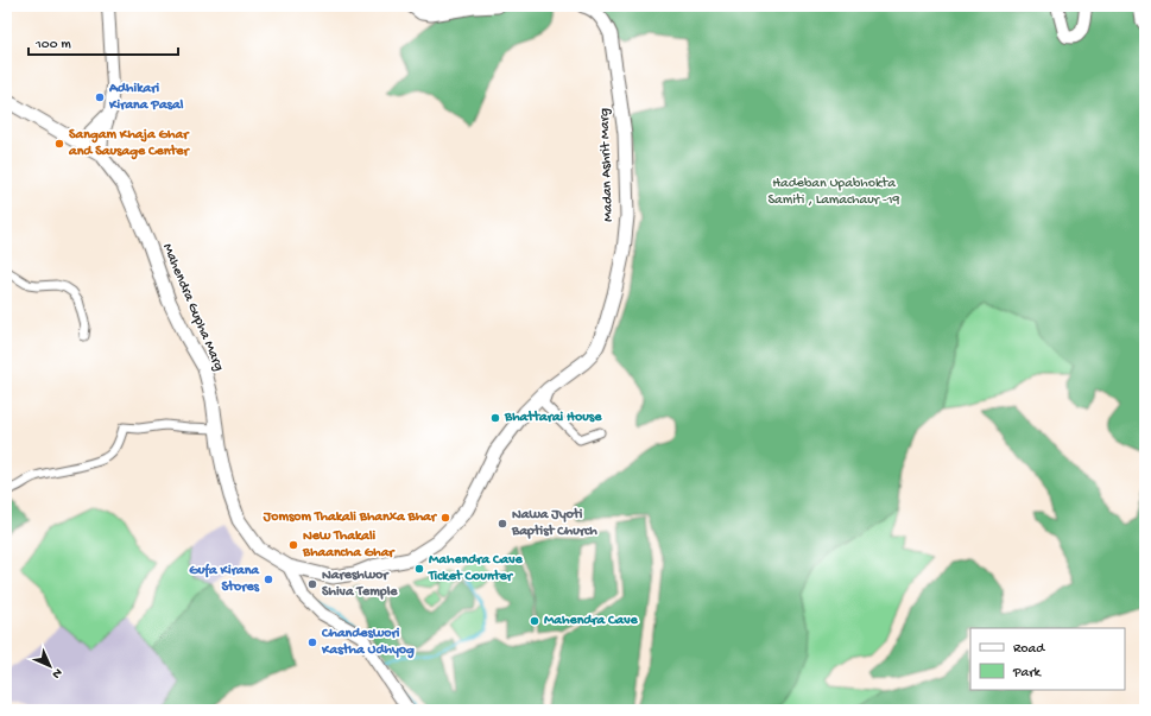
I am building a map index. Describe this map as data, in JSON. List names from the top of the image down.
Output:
{
  "streets": {
    "main road": ["Madan Ashrit Marg", "Mahendra Gupha Marg"]
  },
  "crossings": [
    ["Madan Ashrit Marg", "Mahendra Gupha Marg"]
  ],
  "parks": ["Hadeban Upabhokta Samiti , Lamachaur -19"],
  "places": [
    "Adhikari Kirana Pasal",
    "Sangam Khaja Ghar and Sausage Center",
    "Bhattarai House",
    "Jomsom Thakali Bhanxa Bhar",
    "Nawa Jyoti Baptist Church",
    "New Thakali Bhaancha Ghar",
    "Mahendra Cave Ticket Counter",
    "Gufa Kirana Stores",
    "Nareshwor Shiva Temple",
    "Mahendra Cave",
    "Chandeswori Kastha Udhyog"
  ],
  "legend": ["Road", "Park"],
  "scale_bar": "100 m",
  "north": "bottom right"
}
